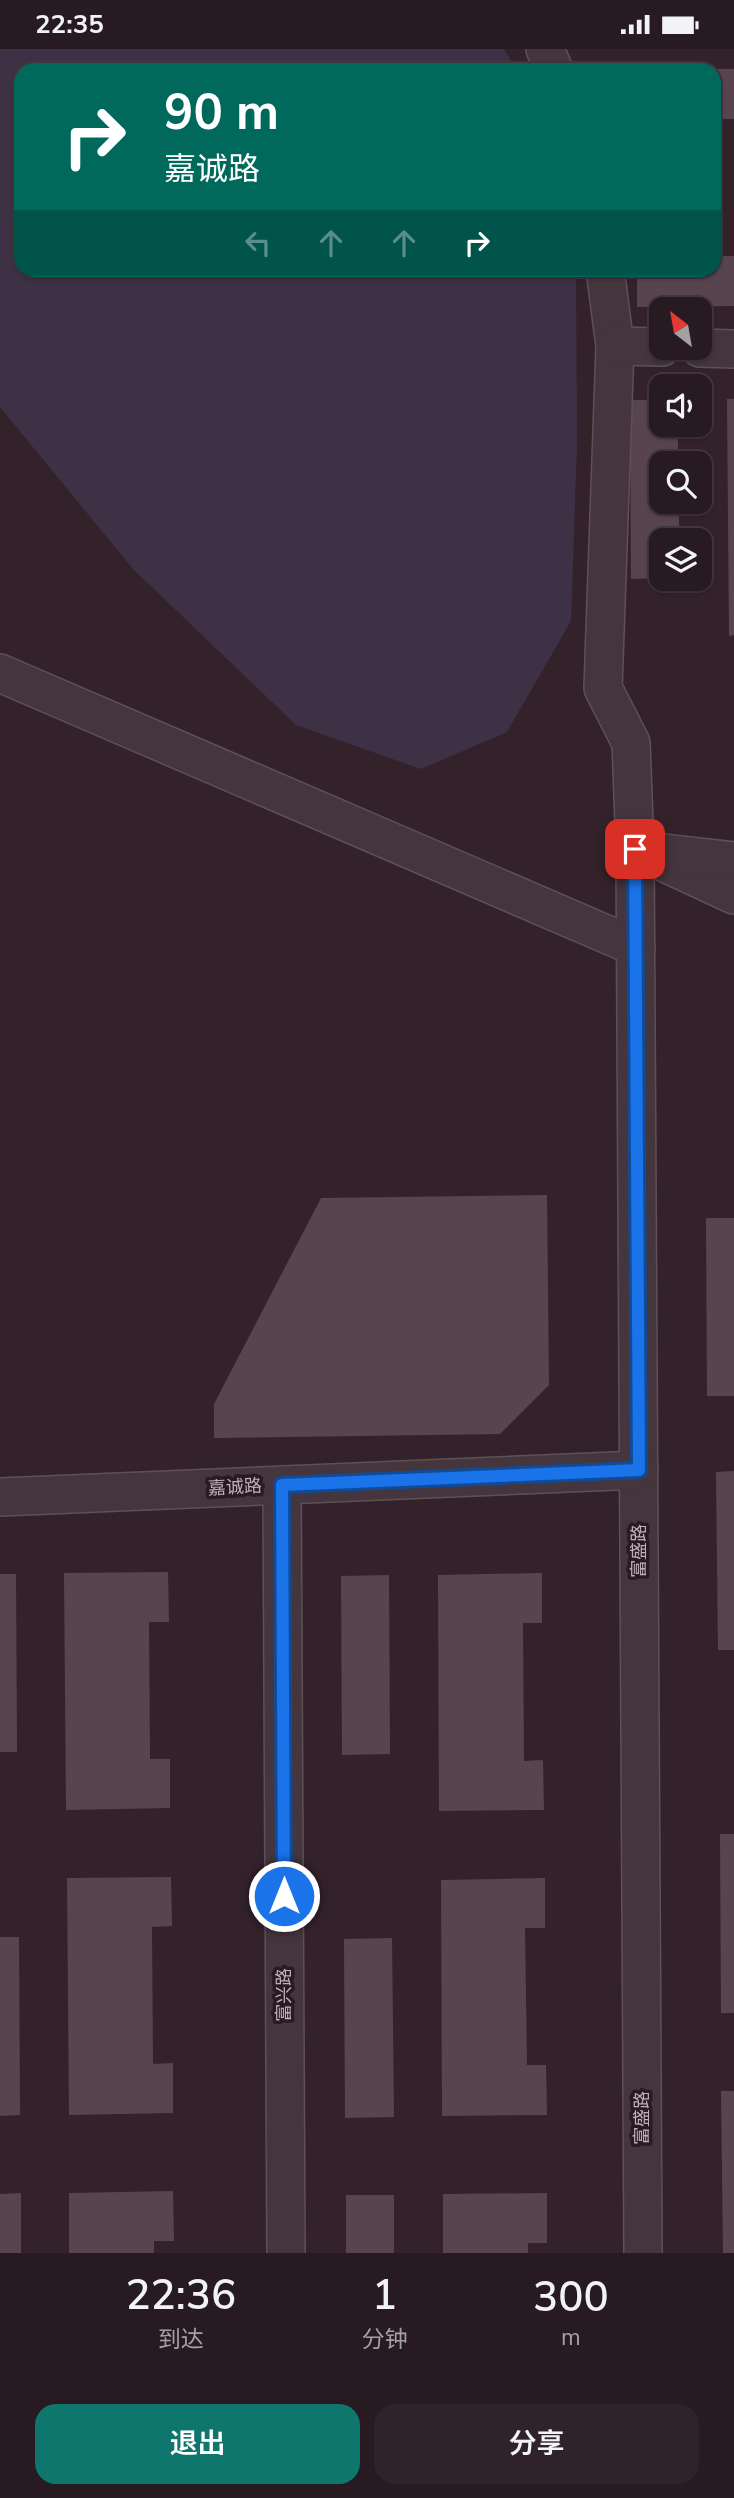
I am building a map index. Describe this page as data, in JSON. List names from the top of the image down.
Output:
{
  "streets": {
    "street": ["嘉诚路", "富盛路", "富兴路"]
  },
  "crossings": [
    ["嘉诚路", "富盛路"],
    ["嘉诚路", "富兴路"]
  ],
  "north": "top left",
  "page": {
    "status": "22:35",
    "turn": ["90 m", "嘉诚路"],
    "eta": [
      "22:36",
      "到达",
      "1",
      "分钟",
      "300",
      "m"
    ],
    "buttons": ["退出", "分享"]
  }
}
